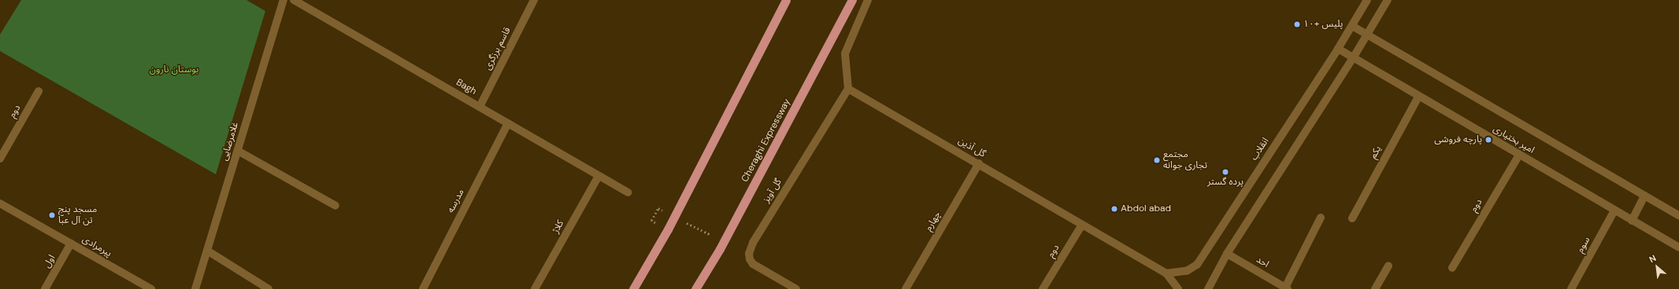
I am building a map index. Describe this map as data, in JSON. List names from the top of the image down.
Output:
{
  "streets": {
    "highway": ["Cheraghi Expressway"],
    "street": [
      "قاسم برزگری",
      "Bagh",
      "دوم",
      "امیر بختیاری",
      "غلامرضایی",
      "گل آذین",
      "انقلاب",
      "یکم",
      "گل آویز",
      "مدرسه",
      "چهارم",
      "کلاژ",
      "سوم",
      "پیرمرادی",
      "اول",
      "احد"
    ]
  },
  "crossings": [
    ["قاسم برزگری", "Bagh"],
    ["Bagh", "مدرسه"],
    ["Bagh", "کلاژ"],
    ["دوم", "امیر بختیاری"],
    ["دوم", "گل آذین"],
    ["امیر بختیاری", "انقلاب"],
    ["امیر بختیاری", "یکم"],
    ["امیر بختیاری", "سوم"],
    ["گل آذین", "انقلاب"],
    ["گل آذین", "گل آویز"],
    ["گل آذین", "چهارم"],
    ["پیرمرادی", "اول"]
  ],
  "parks": ["بوستان نارون"],
  "places": [
    "پلیس +۱۰",
    "پارچه فروشی",
    "مجتمع تجاری جوانه",
    "پرده گستر",
    "Abdol abad",
    "مسجد پنج تن آل عبا"
  ],
  "north": "top left"
}
